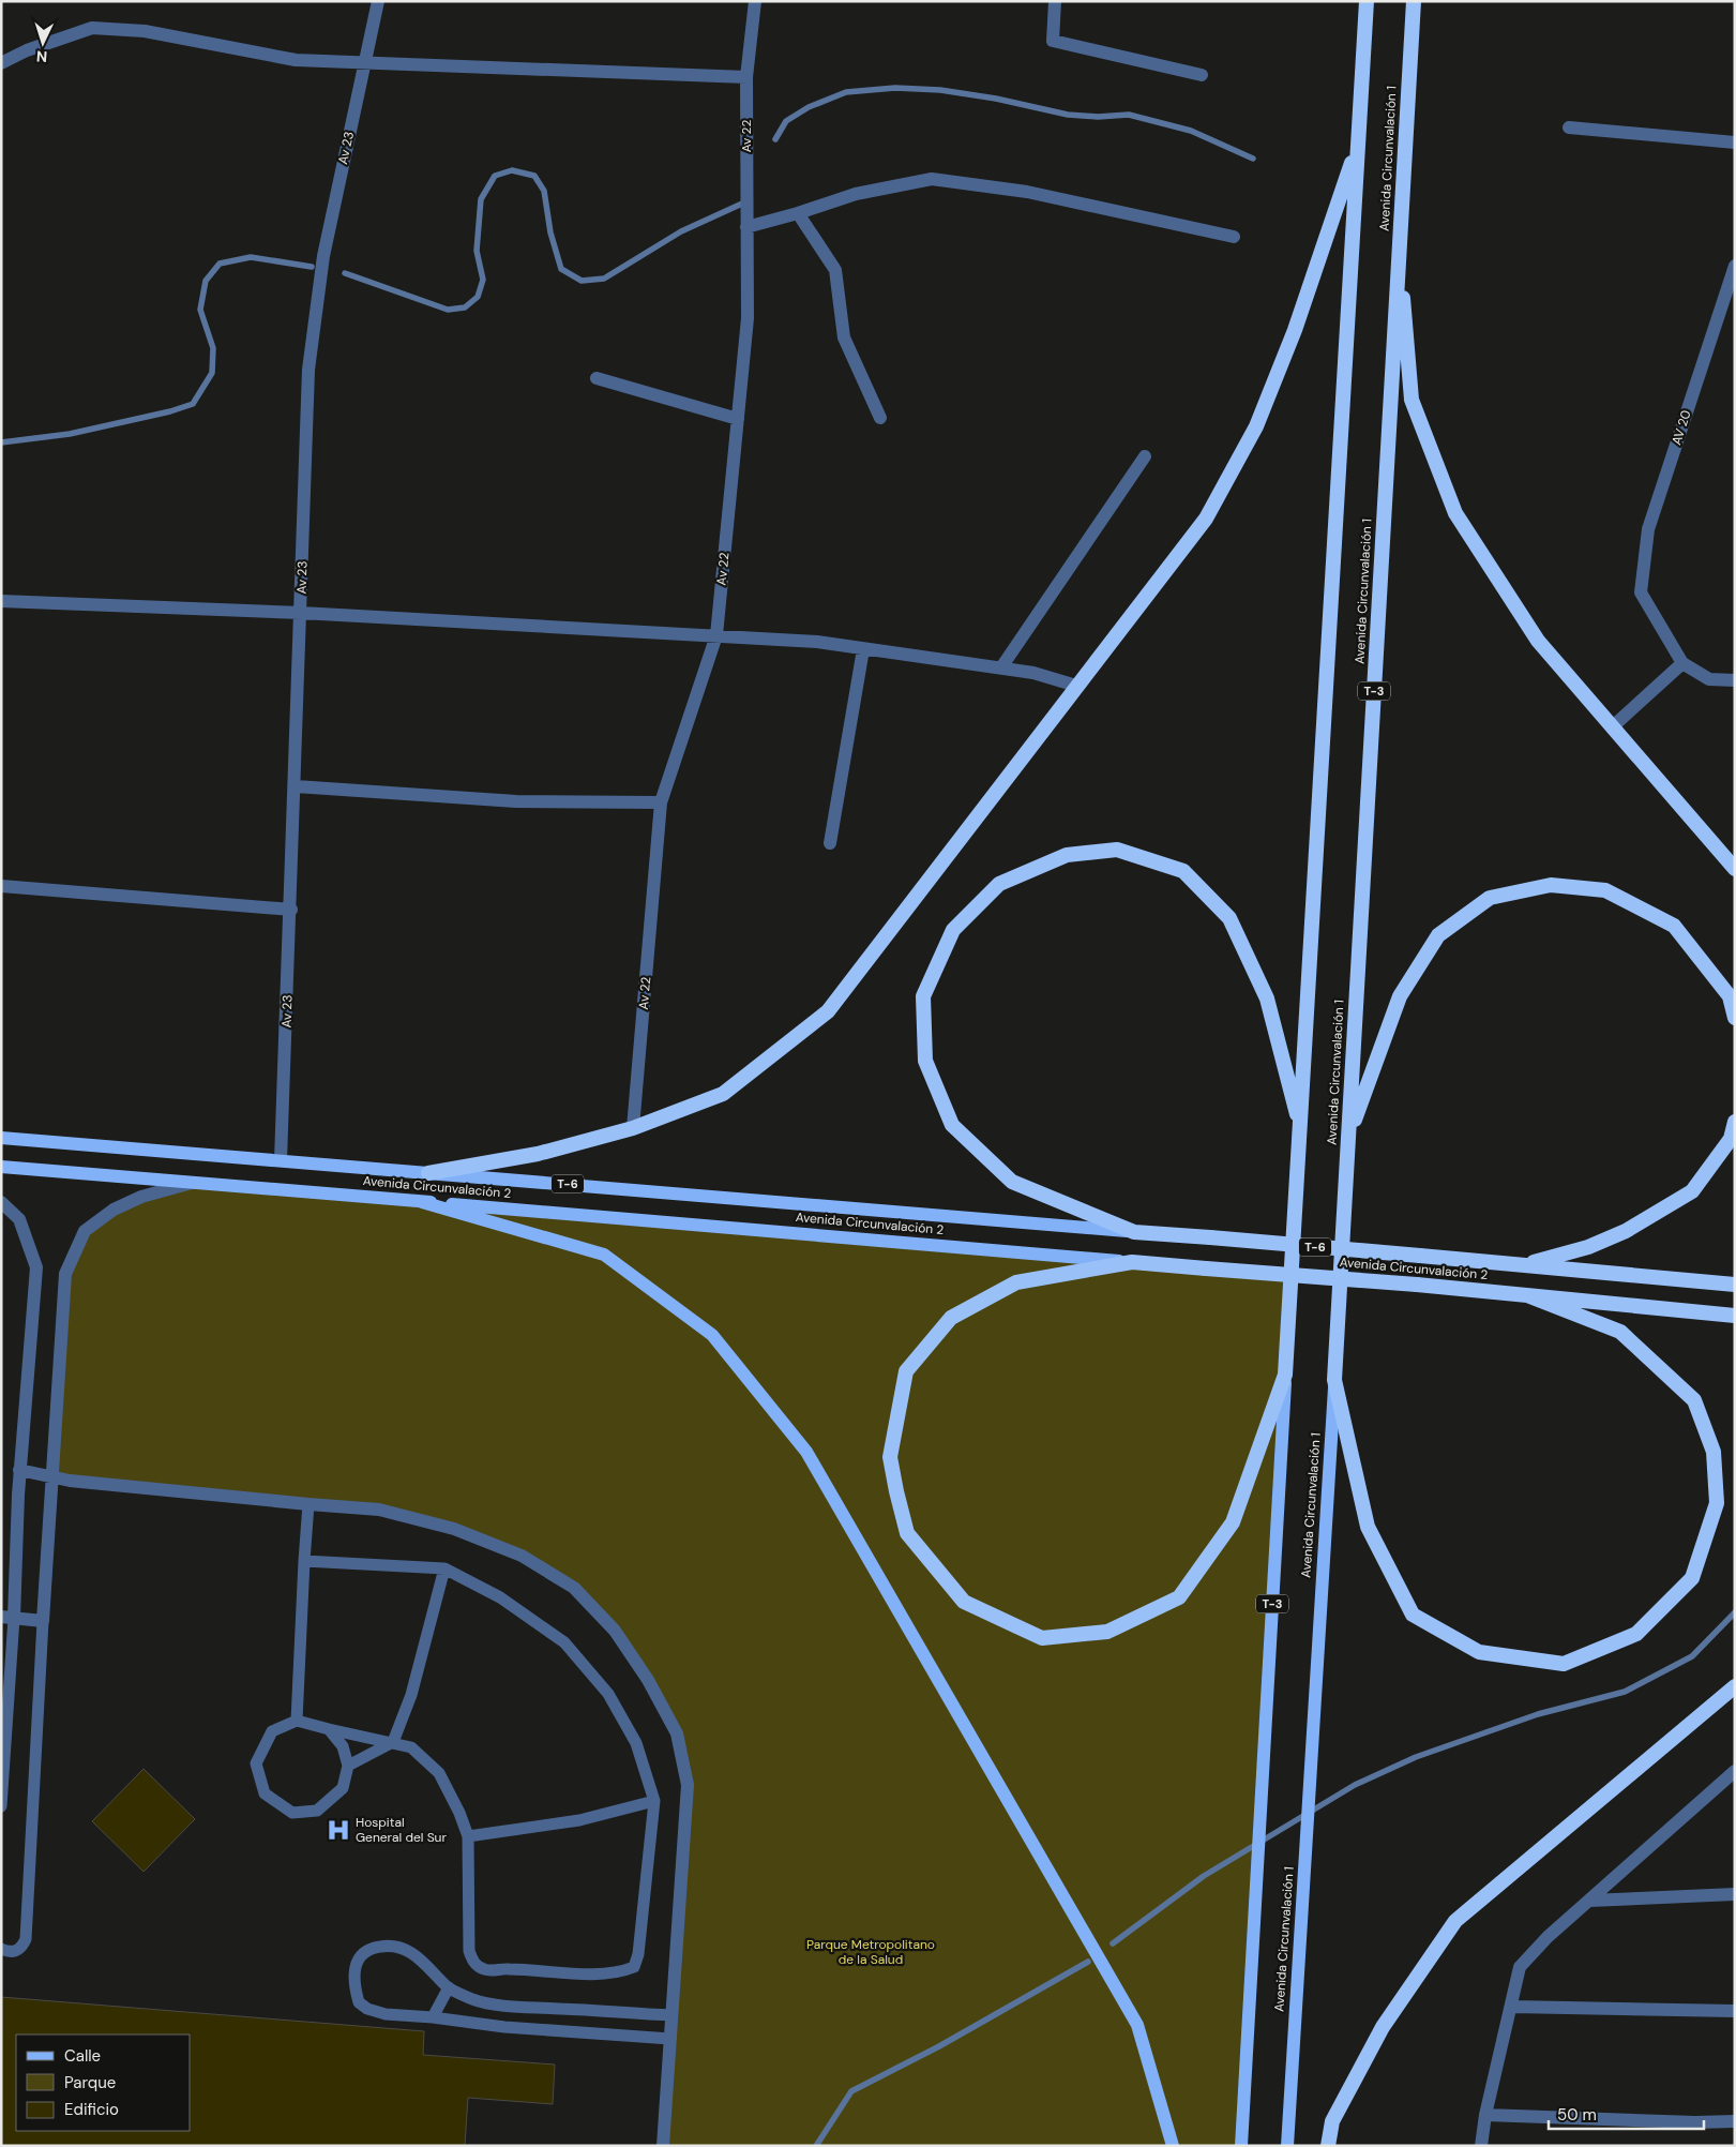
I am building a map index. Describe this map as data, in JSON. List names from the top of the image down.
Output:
{
  "streets": {
    "highway": [
      "Avenida Circunvalación 1",
      "T-3",
      "T-6",
      "Avenida Circunvalación 2"
    ],
    "street": ["Av 22", "Av 23", "AV 20"]
  },
  "crossings": [
    ["Av 23", "Avenida Circunvalación 2"]
  ],
  "parks": ["Parque Metropolitano de la Salud"],
  "places": {
    "hospital": ["Hospital General del Sur"]
  },
  "legend": ["Calle", "Parque", "Edificio"],
  "scale_bar": "50 m",
  "north": "bottom"
}
